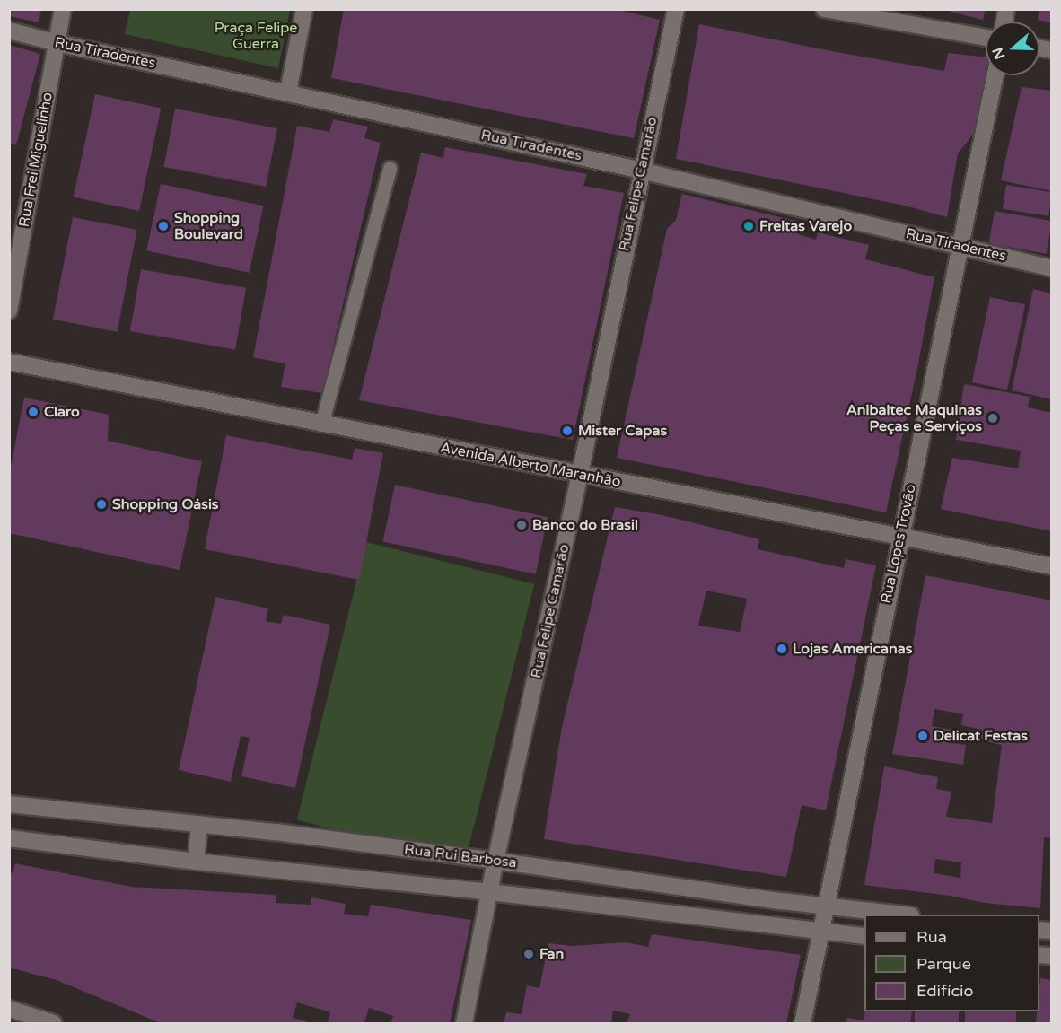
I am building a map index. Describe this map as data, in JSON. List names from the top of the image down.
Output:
{
  "streets": {
    "street": [
      "Rua Tiradentes",
      "Rua Frei Miguelinho",
      "Rua Felipe Camarão",
      "Avenida Alberto Maranhão",
      "Rua Lopes Trovão",
      "Rua Rui Barbosa"
    ]
  },
  "crossings": [
    ["Rua Tiradentes", "Rua Frei Miguelinho"],
    ["Rua Tiradentes", "Rua Felipe Camarão"],
    ["Rua Tiradentes", "Rua Lopes Trovão"],
    ["Rua Felipe Camarão", "Avenida Alberto Maranhão"],
    ["Rua Felipe Camarão", "Rua Rui Barbosa"],
    ["Avenida Alberto Maranhão", "Rua Lopes Trovão"],
    ["Rua Lopes Trovão", "Rua Rui Barbosa"]
  ],
  "parks": ["Praça Felipe Guerra"],
  "places": [
    "Shopping Boulevard",
    "Freitas Varejo",
    "Claro",
    "Anibaltec Maquinas Peças e Serviços",
    "Mister Capas",
    "Shopping Oásis",
    "Banco do Brasil",
    "Lojas Americanas",
    "Delicat Festas",
    "Fan"
  ],
  "legend": ["Rua", "Parque", "Edifício"],
  "north": "left"
}
